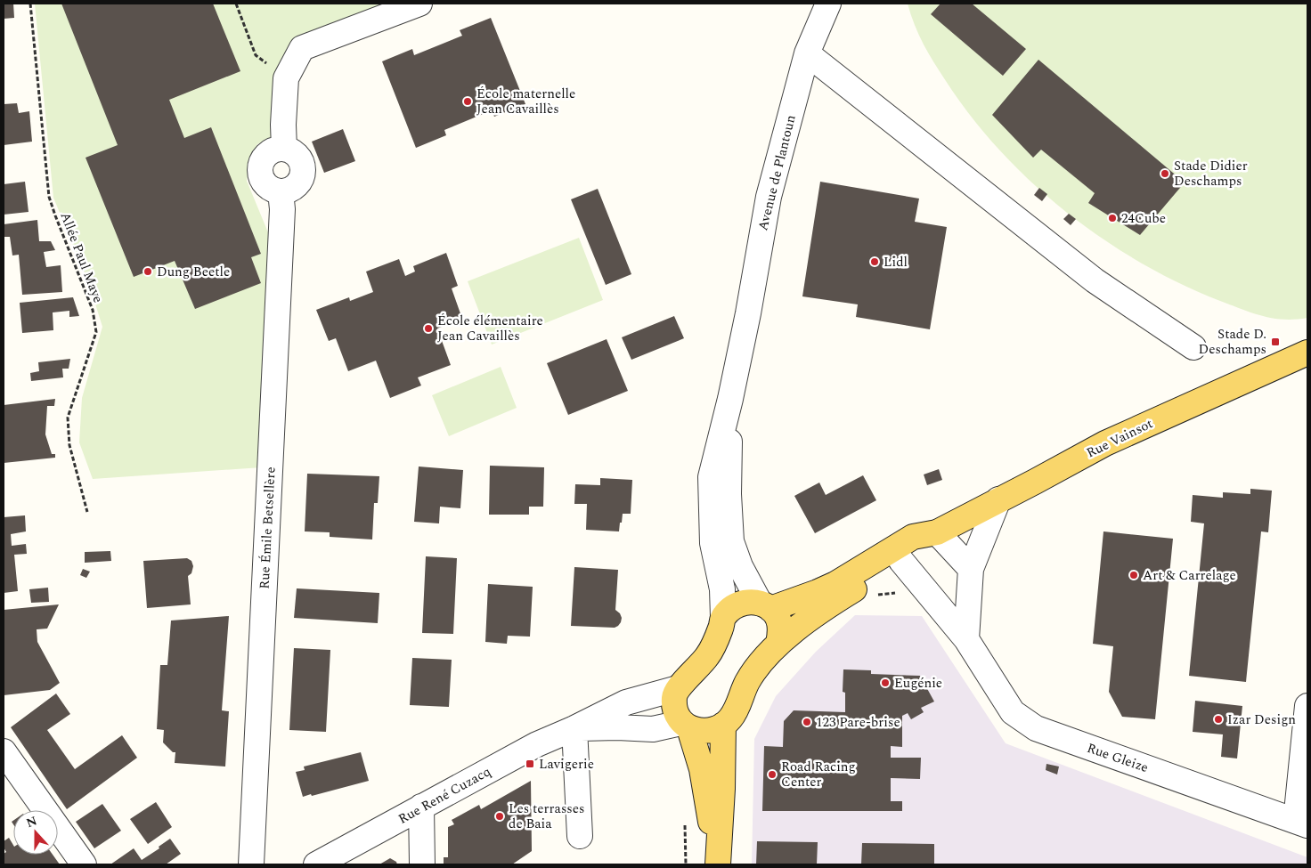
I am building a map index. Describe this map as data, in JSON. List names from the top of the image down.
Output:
{
  "streets": {
    "main road": ["Rue Vainsot"],
    "street": [
      "Avenue de Plantoun",
      "Rue Émile Betsellère",
      "Rue Gleize",
      "Rue René Cuzacq"
    ],
    "path": ["Allée Paul Maye"]
  },
  "crossings": [
    ["Avenue de Plantoun", "Rue Vainsot"],
    ["Rue Vainsot", "Rue Gleize"]
  ],
  "places": {
    "other": [
      "École maternelle Jean Cavaillès",
      "Stade Didier Deschamps",
      "24Cube",
      "Lidl",
      "Dung Beetle",
      "École élémentaire Jean Cavaillès",
      "Art & Carrelage",
      "Eugénie",
      "Izar Design",
      "123 Pare-brise",
      "Road Racing Center",
      "Les terrasses de Baia"
    ],
    "transit": ["Stade D. Deschamps", "Lavigerie"]
  },
  "north": "top"
}
